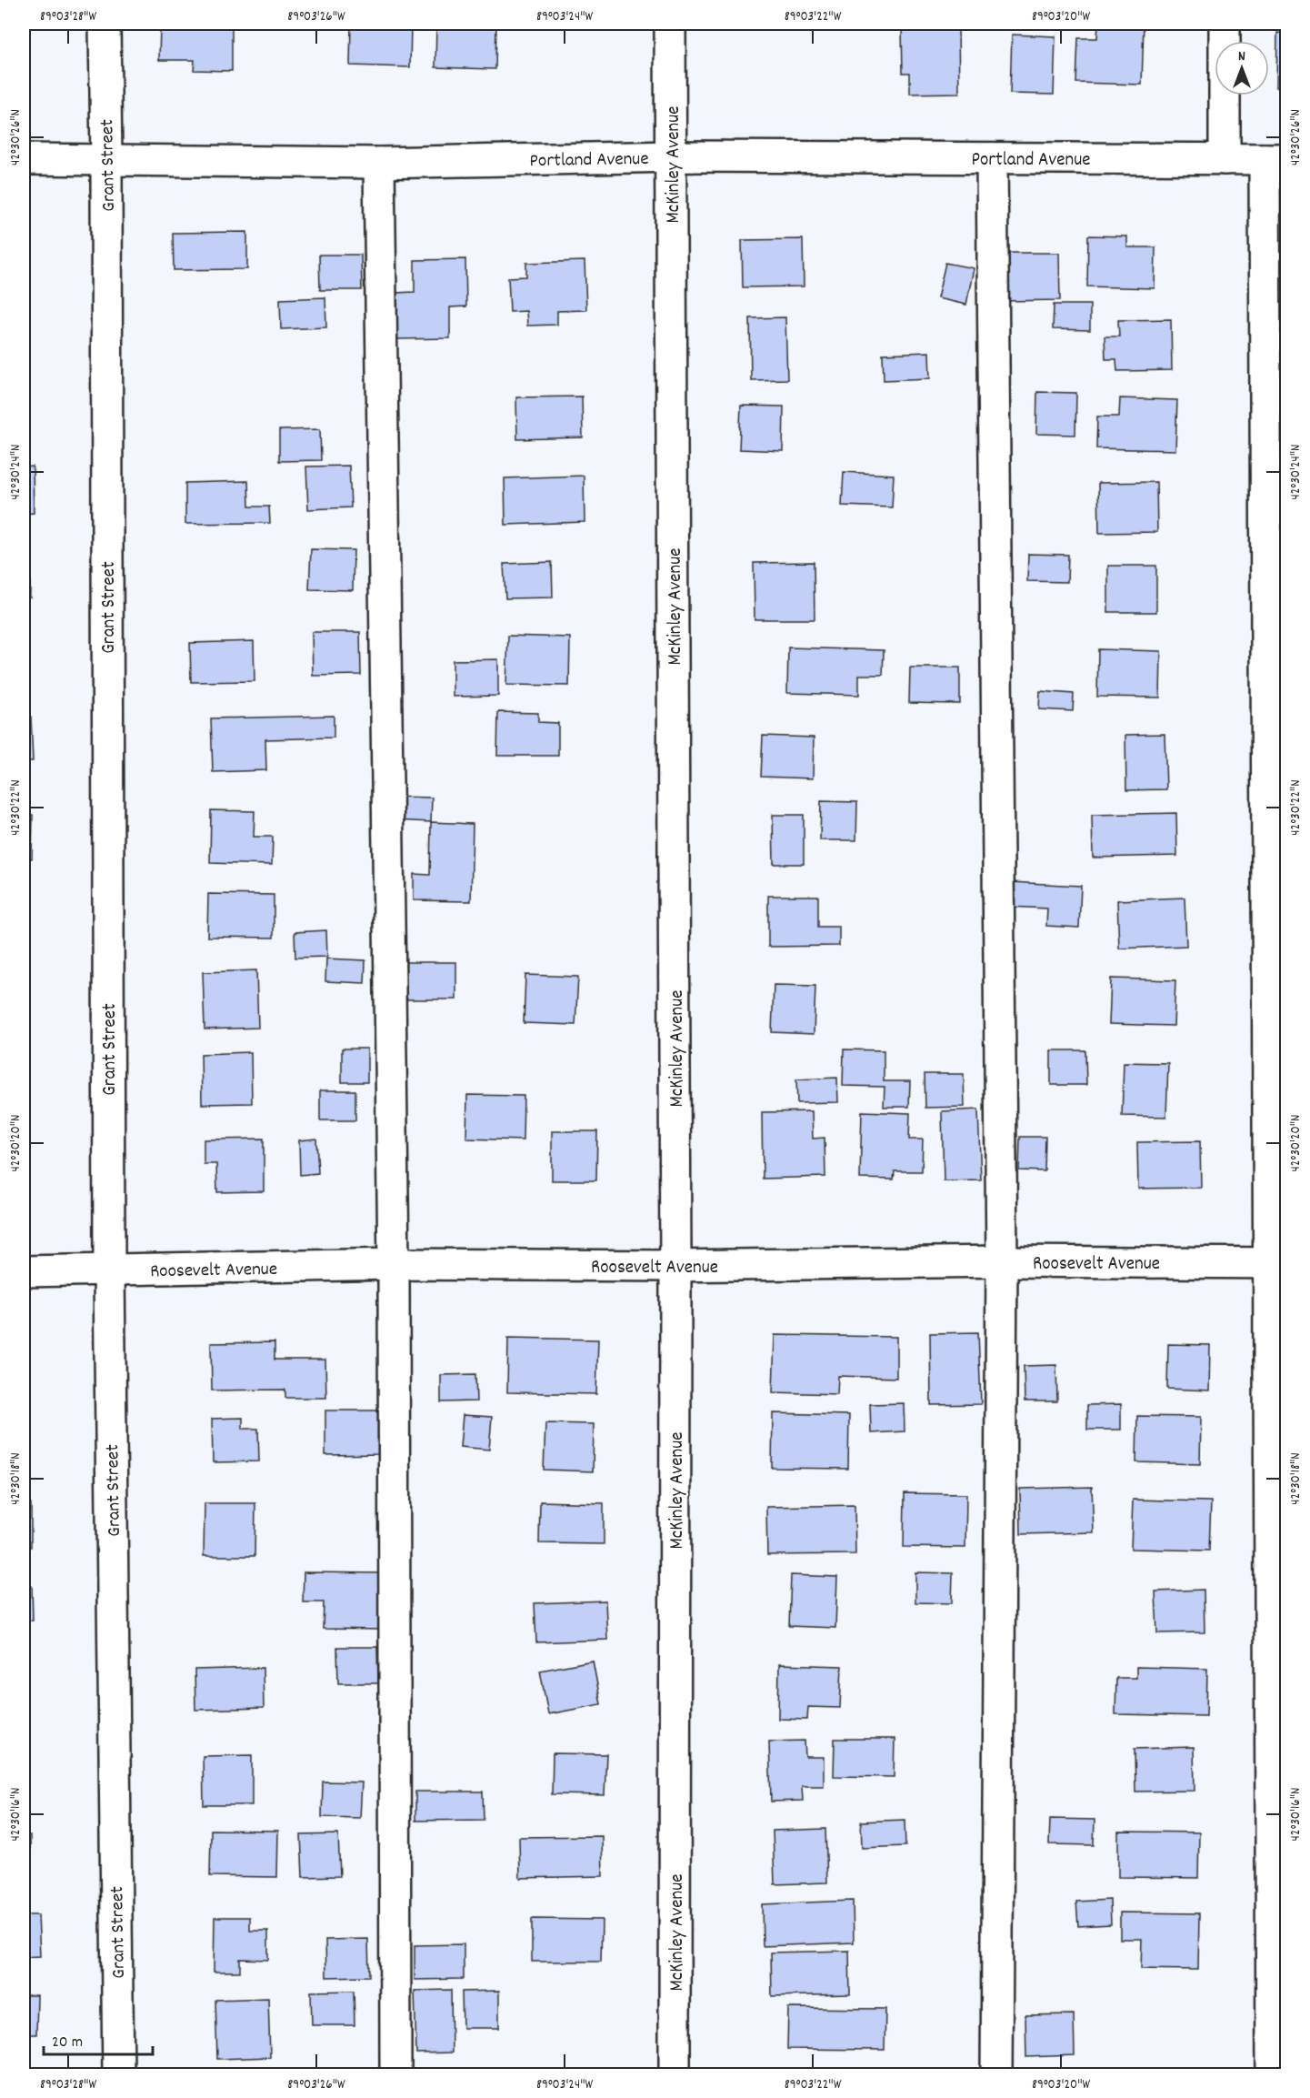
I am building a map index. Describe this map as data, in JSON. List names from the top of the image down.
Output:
{
  "streets": {
    "street": [
      "Portland Avenue",
      "McKinley Avenue",
      "Grant Street",
      "Roosevelt Avenue"
    ]
  },
  "crossings": [
    ["Portland Avenue", "McKinley Avenue"],
    ["Portland Avenue", "Grant Street"],
    ["McKinley Avenue", "Roosevelt Avenue"],
    ["Grant Street", "Roosevelt Avenue"]
  ],
  "scale_bar": "20 m",
  "north": "top",
  "coordinates": [
    "89°03'28\"W",
    "89°03'26\"W",
    "89°03'24\"W",
    "89°03'22\"W",
    "89°03'20\"W",
    "42°30'26\"N",
    "42°30'24\"N",
    "42°30'22\"N",
    "42°30'20\"N",
    "42°30'18\"N",
    "42°30'16\"N"
  ]
}
